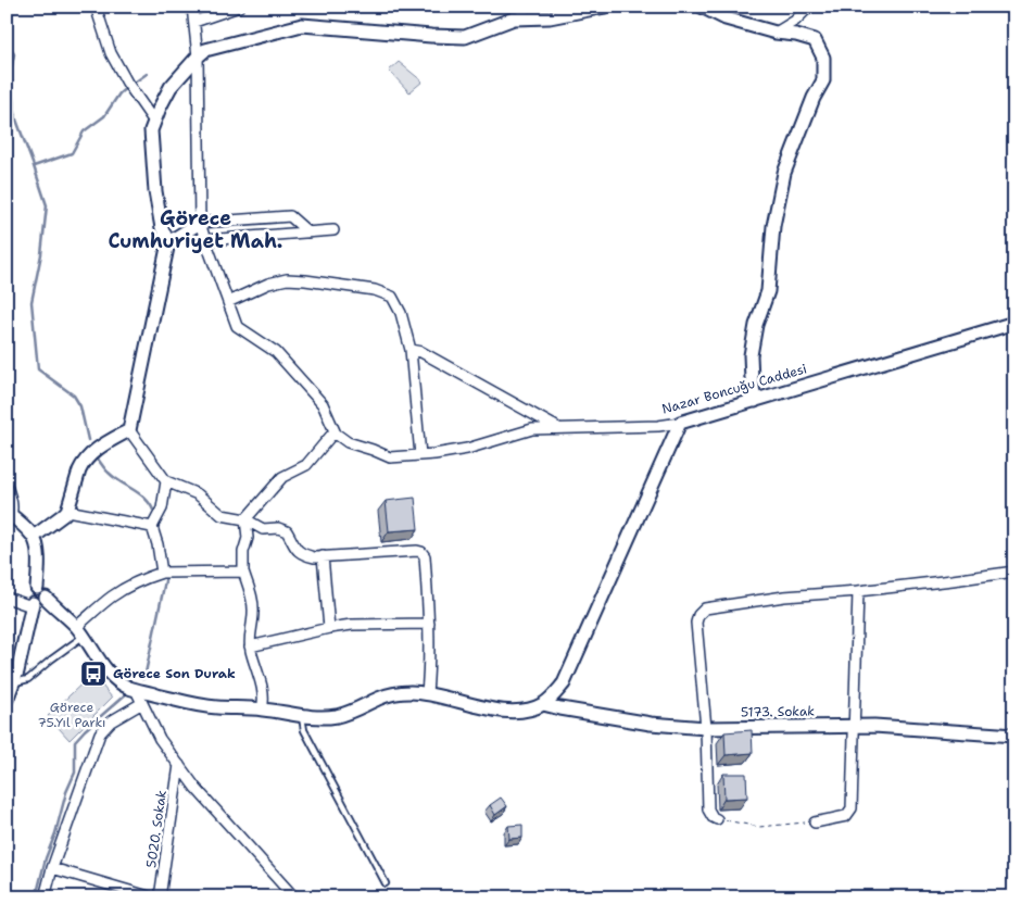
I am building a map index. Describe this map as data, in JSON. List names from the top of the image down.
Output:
{
  "streets": {
    "street": ["Nazar Boncuğu Caddesi", "5173. Sokak", "5020. Sokak"]
  },
  "districts": ["Görece Cumhuriyet Mah."],
  "parks": ["Görece 75.Yıl Parkı"],
  "places": {
    "bus stop": ["Görece Son Durak"]
  }
}
